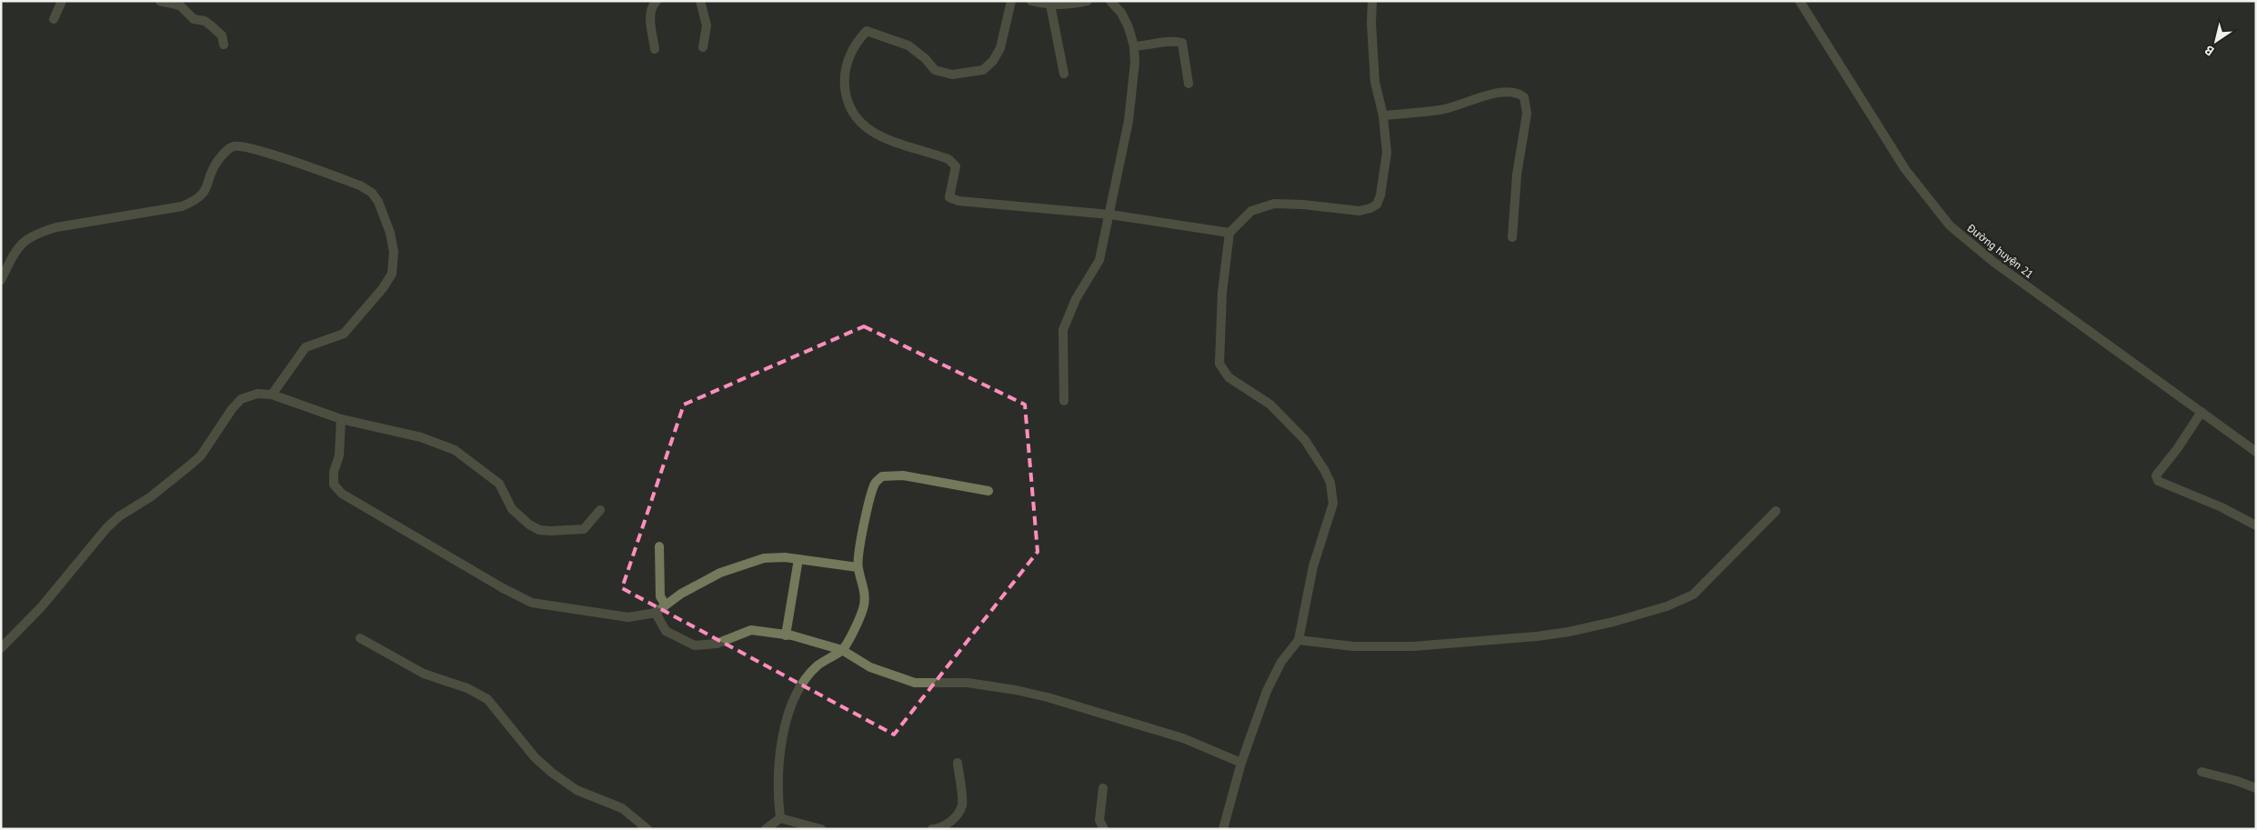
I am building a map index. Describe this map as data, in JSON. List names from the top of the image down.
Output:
{
  "streets": {
    "street": ["Đường huyện 21"]
  },
  "north": "bottom left"
}
